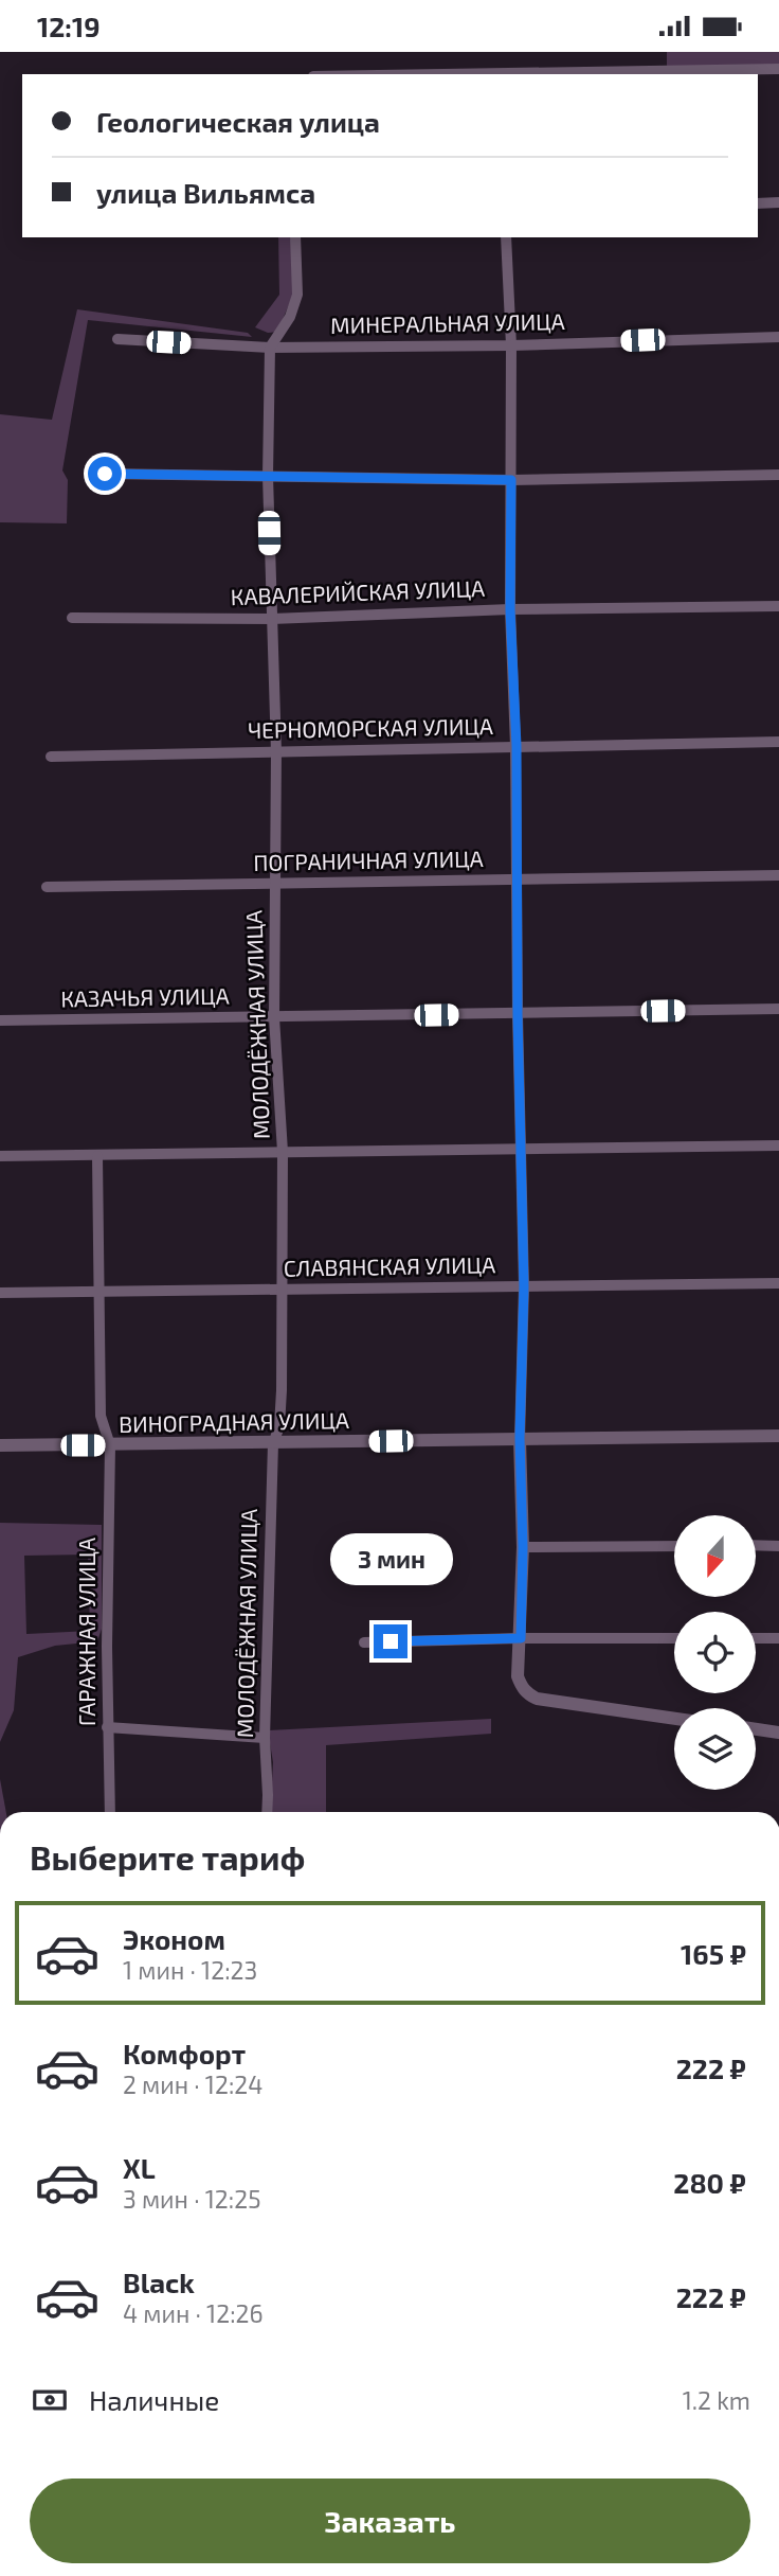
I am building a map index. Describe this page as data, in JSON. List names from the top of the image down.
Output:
{
  "streets": {
    "street": [
      "МИНЕРАЛЬНАЯ УЛИЦА",
      "КАВАЛЕРИЙСКАЯ УЛИЦА",
      "ЧЕРНОМОРСКАЯ УЛИЦА",
      "ПОГРАНИЧНАЯ УЛИЦА",
      "КАЗАЧЬЯ УЛИЦА",
      "МОЛОДЁЖНАЯ УЛИЦА",
      "СЛАВЯНСКАЯ УЛИЦА",
      "ВИНОГРАДНАЯ УЛИЦА",
      "ГАРАЖНАЯ УЛИЦА"
    ]
  },
  "crossings": [
    ["МИНЕРАЛЬНАЯ УЛИЦА", "МОЛОДЁЖНАЯ УЛИЦА"],
    ["КАВАЛЕРИЙСКАЯ УЛИЦА", "МОЛОДЁЖНАЯ УЛИЦА"],
    ["ЧЕРНОМОРСКАЯ УЛИЦА", "МОЛОДЁЖНАЯ УЛИЦА"],
    ["ПОГРАНИЧНАЯ УЛИЦА", "МОЛОДЁЖНАЯ УЛИЦА"],
    ["КАЗАЧЬЯ УЛИЦА", "МОЛОДЁЖНАЯ УЛИЦА"],
    ["МОЛОДЁЖНАЯ УЛИЦА", "СЛАВЯНСКАЯ УЛИЦА"],
    ["МОЛОДЁЖНАЯ УЛИЦА", "ВИНОГРАДНАЯ УЛИЦА"],
    ["СЛАВЯНСКАЯ УЛИЦА", "ГАРАЖНАЯ УЛИЦА"],
    ["ВИНОГРАДНАЯ УЛИЦА", "ГАРАЖНАЯ УЛИЦА"]
  ],
  "north": "bottom",
  "page": {
    "status": "12:19",
    "banner": ["Геологическая улица", "улица Вильямса"],
    "bubble": "3 мин",
    "heading": "Выберите тариф",
    "list": [
      {
        "name": "Эконом",
        "note": "1 мин · 12:23",
        "value": "165 ₽"
      },
      {
        "name": "Комфорт",
        "note": "2 мин · 12:24",
        "value": "222 ₽"
      },
      {
        "name": "XL",
        "note": "3 мин · 12:25",
        "value": "280 ₽"
      },
      {
        "name": "Black",
        "note": "4 мин · 12:26",
        "value": "222 ₽"
      }
    ],
    "pay": ["Наличные", "1.2 km"],
    "buttons": "Заказать"
  }
}
